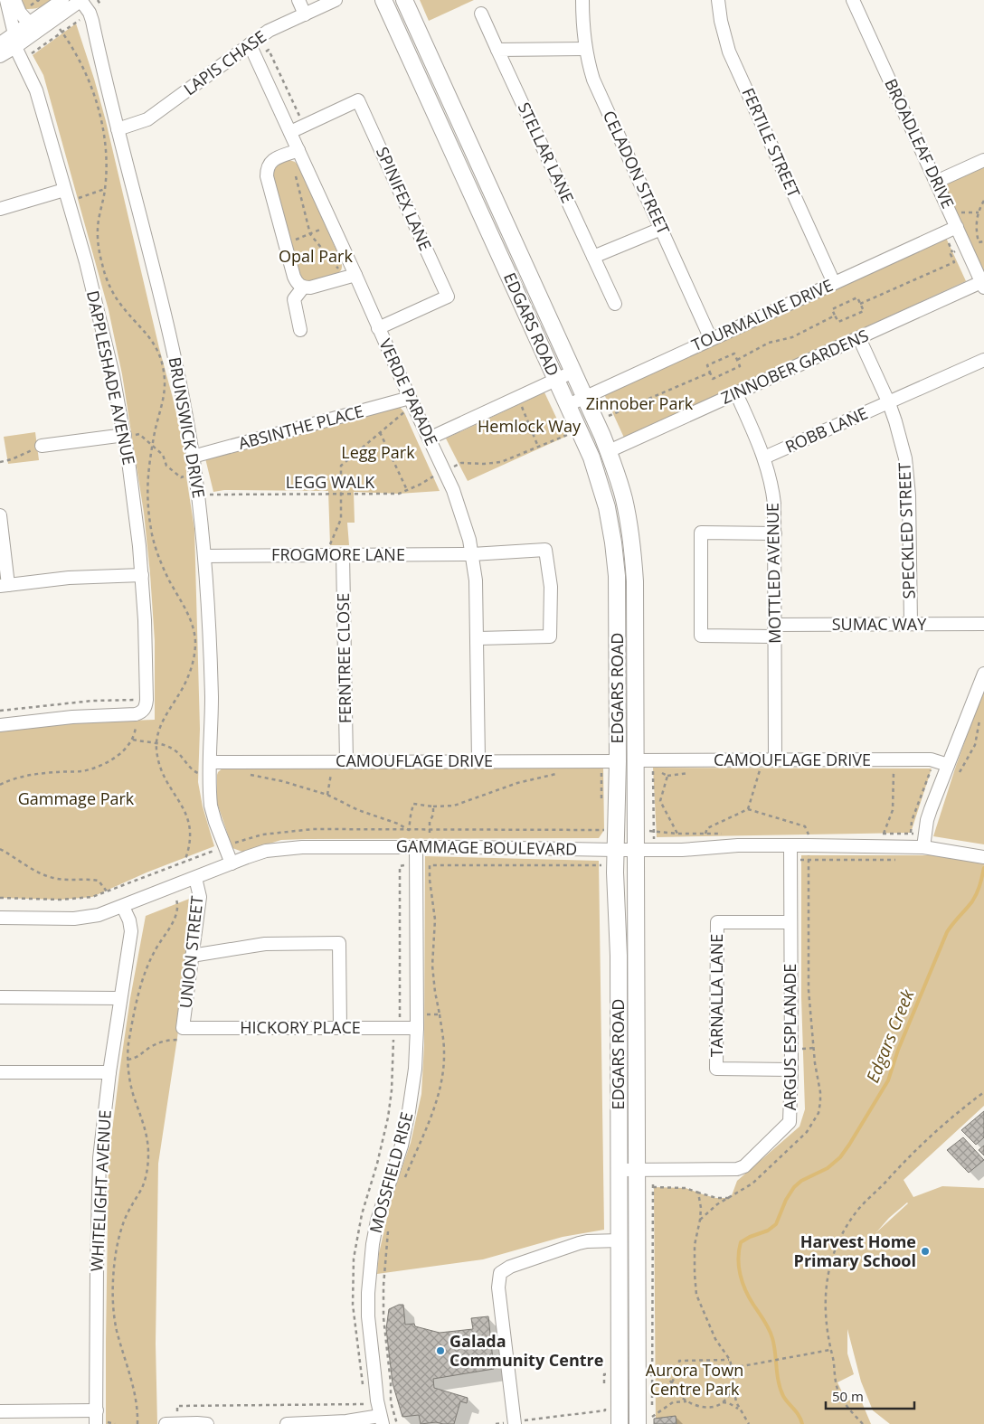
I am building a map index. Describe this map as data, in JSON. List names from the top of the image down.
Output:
{
  "streets": {
    "main road": ["EDGARS ROAD"],
    "street": [
      "LAPIS CHASE",
      "FERTILE STREET",
      "BROADLEAF DRIVE",
      "STELLAR LANE",
      "CELADON STREET",
      "SPINIFEX LANE",
      "TOURMALINE DRIVE",
      "ZINNOBER GARDENS",
      "DAPPLESHADE AVENUE",
      "VERDE PARADE",
      "BRUNSWICK DRIVE",
      "ABSINTHE PLACE",
      "ROBB LANE",
      "SPECKLED STREET",
      "FROGMORE LANE",
      "MOTTLED AVENUE",
      "SUMAC WAY",
      "FERNTREE CLOSE",
      "CAMOUFLAGE DRIVE",
      "GAMMAGE BOULEVARD",
      "UNION STREET",
      "TARNALLA LANE",
      "HICKORY PLACE",
      "ARGUS ESPLANADE",
      "MOSSFIELD RISE",
      "WHITELIGHT AVENUE"
    ],
    "path": ["LEGG WALK"]
  },
  "crossings": [
    ["LAPIS CHASE", "VERDE PARADE"],
    ["LAPIS CHASE", "BRUNSWICK DRIVE"],
    ["FERTILE STREET", "TOURMALINE DRIVE"],
    ["BROADLEAF DRIVE", "TOURMALINE DRIVE"],
    ["BROADLEAF DRIVE", "ZINNOBER GARDENS"],
    ["CELADON STREET", "TOURMALINE DRIVE"],
    ["SPINIFEX LANE", "VERDE PARADE"],
    ["TOURMALINE DRIVE", "EDGARS ROAD"],
    ["EDGARS ROAD", "ZINNOBER GARDENS"],
    ["EDGARS ROAD", "LEGG WALK"],
    ["EDGARS ROAD", "CAMOUFLAGE DRIVE"],
    ["EDGARS ROAD", "GAMMAGE BOULEVARD"],
    ["EDGARS ROAD", "ARGUS ESPLANADE"],
    ["ZINNOBER GARDENS", "SPECKLED STREET"],
    ["ZINNOBER GARDENS", "MOTTLED AVENUE"],
    ["VERDE PARADE", "ABSINTHE PLACE"],
    ["VERDE PARADE", "LEGG WALK"],
    ["VERDE PARADE", "FROGMORE LANE"],
    ["VERDE PARADE", "CAMOUFLAGE DRIVE"],
    ["BRUNSWICK DRIVE", "ABSINTHE PLACE"],
    ["BRUNSWICK DRIVE", "FROGMORE LANE"],
    ["BRUNSWICK DRIVE", "CAMOUFLAGE DRIVE"],
    ["BRUNSWICK DRIVE", "GAMMAGE BOULEVARD"],
    ["ROBB LANE", "SPECKLED STREET"],
    ["ROBB LANE", "MOTTLED AVENUE"],
    ["SPECKLED STREET", "SUMAC WAY"],
    ["FROGMORE LANE", "FERNTREE CLOSE"],
    ["MOTTLED AVENUE", "SUMAC WAY"],
    ["MOTTLED AVENUE", "CAMOUFLAGE DRIVE"],
    ["FERNTREE CLOSE", "CAMOUFLAGE DRIVE"],
    ["GAMMAGE BOULEVARD", "UNION STREET"],
    ["GAMMAGE BOULEVARD", "ARGUS ESPLANADE"],
    ["GAMMAGE BOULEVARD", "MOSSFIELD RISE"],
    ["GAMMAGE BOULEVARD", "WHITELIGHT AVENUE"],
    ["UNION STREET", "HICKORY PLACE"],
    ["TARNALLA LANE", "ARGUS ESPLANADE"],
    ["HICKORY PLACE", "MOSSFIELD RISE"]
  ],
  "water": ["Edgars Creek"],
  "parks": [
    "Opal Park",
    "Zinnober Park",
    "Hemlock Way",
    "Legg Park",
    "Gammage Park",
    "Aurora Town Centre Park"
  ],
  "places": ["Harvest Home Primary School", "Galada Community Centre"],
  "scale_bar": "50 m"
}
